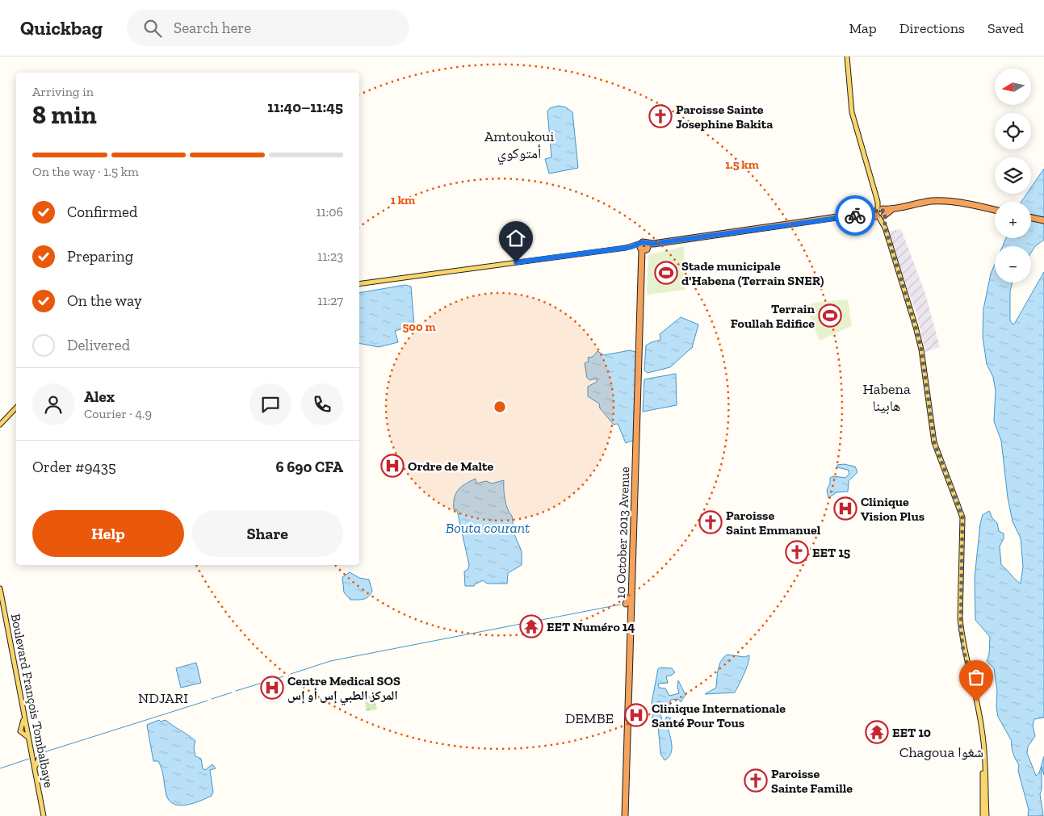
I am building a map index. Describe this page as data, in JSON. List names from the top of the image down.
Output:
{
  "streets": {
    "highway": ["10 October 2013 Avenue"],
    "main road": ["Boulevard François Tombalbaye"]
  },
  "districts": [
    "Amtoukoui أمتوكوي",
    "Habena هابينا",
    "NDJARI",
    "DEMBE",
    "Chagoua شغوا"
  ],
  "water": ["Bouta courant"],
  "places": {
    "church": [
      "Paroisse Sainte Josephine Bakita",
      "Paroisse Saint Emmanuel",
      "EET 15",
      "Paroisse Sainte Famille"
    ],
    "sports": ["Stade municipale d'Habena (Terrain SNER)", "Terrain Foullah Edifice"],
    "hospital": [
      "Ordre de Malte",
      "Clinique Vision Plus",
      "Centre Medical SOS المركز الطبي إس أو إس",
      "Clinique Internationale Santé Pour Tous"
    ],
    "temple": ["EET Numéro 14", "EET 10"]
  },
  "north": "left",
  "page": {
    "header": "Quickbag",
    "search": "Search here",
    "nav": ["Map", "Directions", "Saved"],
    "map_buttons": ["+", "−"],
    "heading": ["8 min", "Arriving in", "11:40–11:45"],
    "panel": [
      "Alex",
      "Courier · 4.9",
      "Order #9435",
      "6 690 CFA"
    ],
    "bar": "On the way · 1.5 km",
    "list": [
      ["Confirmed", "11:06"],
      ["Preparing", "11:23"],
      ["On the way", "11:27"],
      "Delivered"
    ],
    "buttons": ["Help", "Share"]
  },
  "rings": ["1.5 km", "1 km", "500 m"]
}
